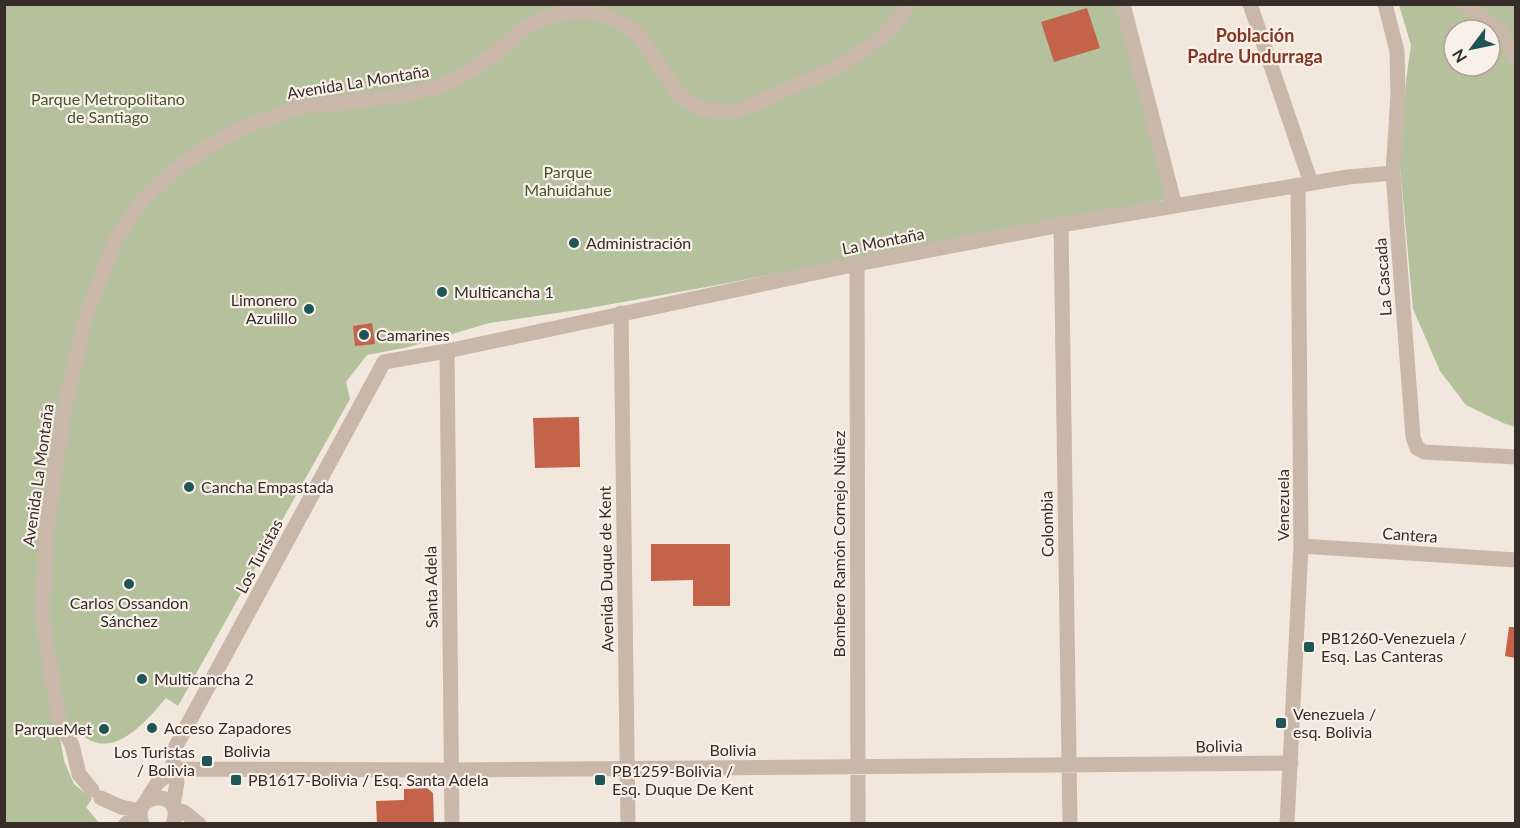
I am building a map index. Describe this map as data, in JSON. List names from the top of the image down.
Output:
{
  "streets": {
    "street": [
      "Avenida La Montaña",
      "La Montaña",
      "La Cascada",
      "Venezuela",
      "Colombia",
      "Cantera",
      "Bombero Ramón Cornejo Núñez",
      "Los Turistas",
      "Avenida Duque de Kent",
      "Santa Adela",
      "Bolivia"
    ]
  },
  "crossings": [
    ["Avenida La Montaña", "Los Turistas"],
    ["La Montaña", "La Cascada"],
    ["La Montaña", "Venezuela"],
    ["La Montaña", "Colombia"],
    ["La Montaña", "Bombero Ramón Cornejo Núñez"],
    ["La Montaña", "Los Turistas"],
    ["La Montaña", "Avenida Duque de Kent"],
    ["La Montaña", "Santa Adela"],
    ["Venezuela", "Cantera"],
    ["Venezuela", "Bolivia"],
    ["Colombia", "Bolivia"],
    ["Bombero Ramón Cornejo Núñez", "Bolivia"],
    ["Los Turistas", "Bolivia"],
    ["Avenida Duque de Kent", "Bolivia"],
    ["Santa Adela", "Bolivia"]
  ],
  "districts": ["Población Padre Undurraga"],
  "parks": ["Parque Metropolitano de Santiago", "Parque Mahuidahue"],
  "places": {
    "other": [
      "Administración",
      "Multicancha 1",
      "Limonero Azulillo",
      "Camarines",
      "Cancha Empastada",
      "Carlos Ossandon Sánchez",
      "Multicancha 2",
      "Acceso Zapadores",
      "ParqueMet"
    ],
    "transit": [
      "PB1260-Venezuela / Esq. Las Canteras",
      "Venezuela / esq. Bolivia",
      "Los Turistas / Bolivia",
      "PB1617-Bolivia / Esq. Santa Adela",
      "PB1259-Bolivia / Esq. Duque De Kent"
    ]
  },
  "north": "bottom left"
}
